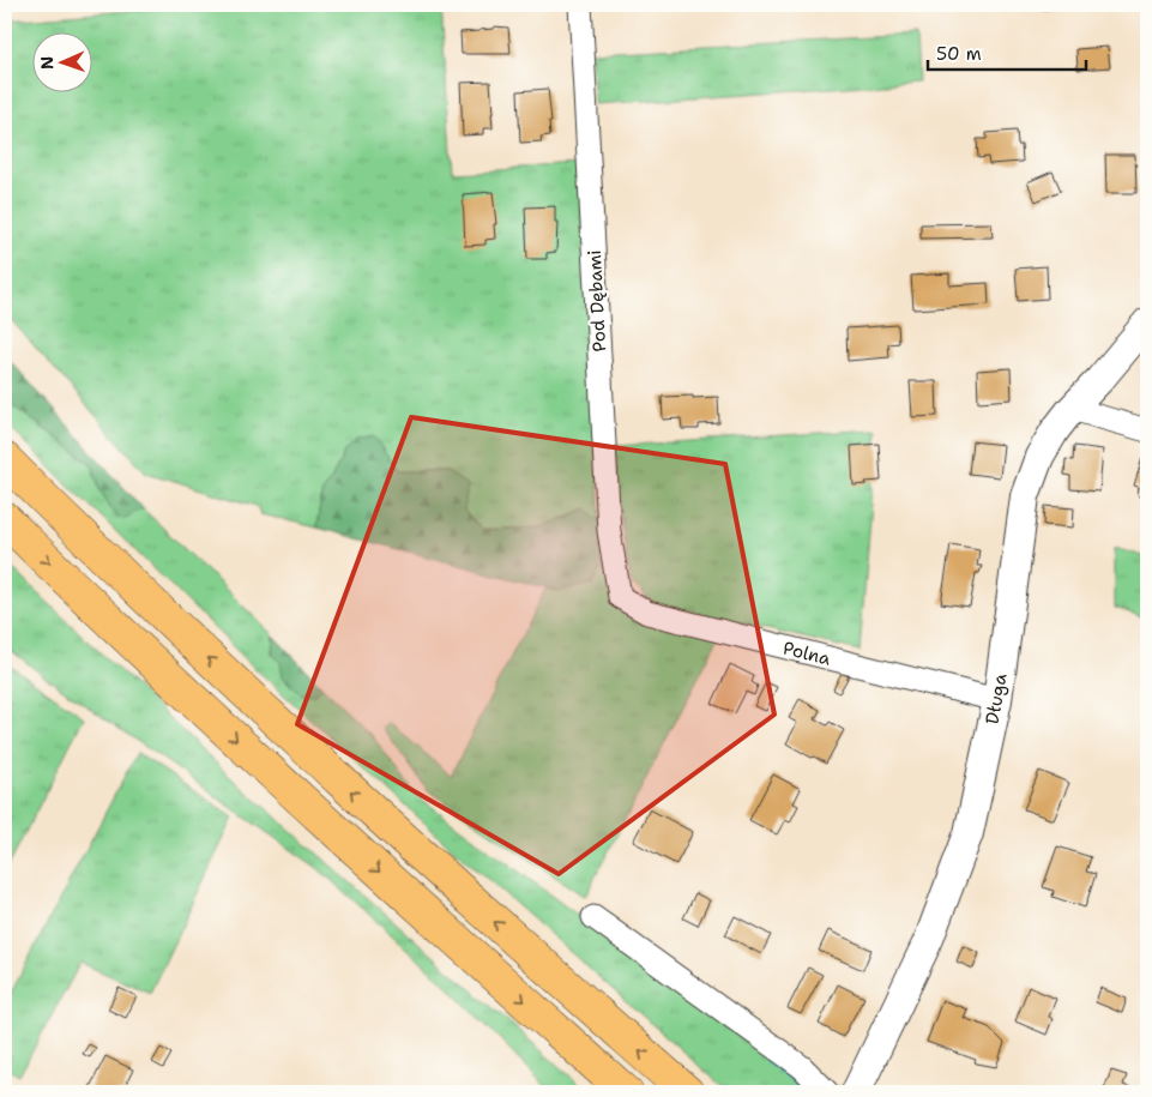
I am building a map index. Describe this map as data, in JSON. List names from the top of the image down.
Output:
{
  "streets": {
    "street": ["Pod Dębami", "Polna", "Długa"]
  },
  "crossings": [
    ["Pod Dębami", "Polna"],
    ["Polna", "Długa"]
  ],
  "scale_bar": "50 m",
  "north": "left"
}
